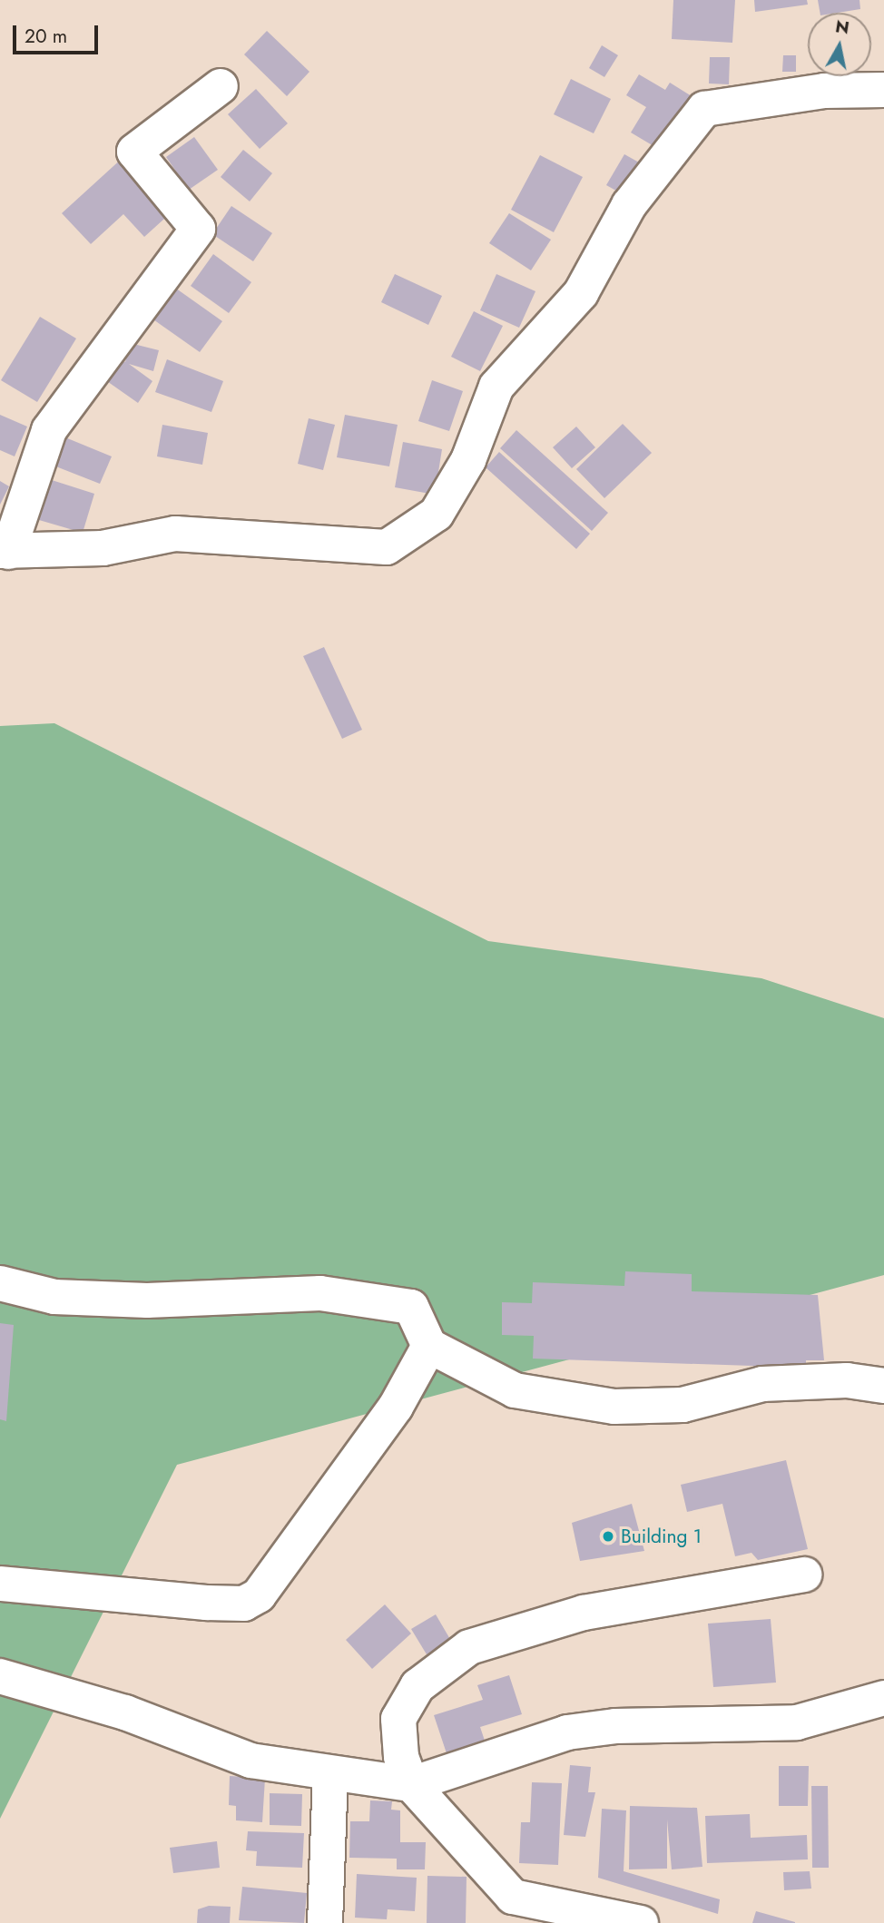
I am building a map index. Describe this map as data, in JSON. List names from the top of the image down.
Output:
{
  "places": ["Building 1"],
  "scale_bar": "20 m",
  "north": "top"
}
